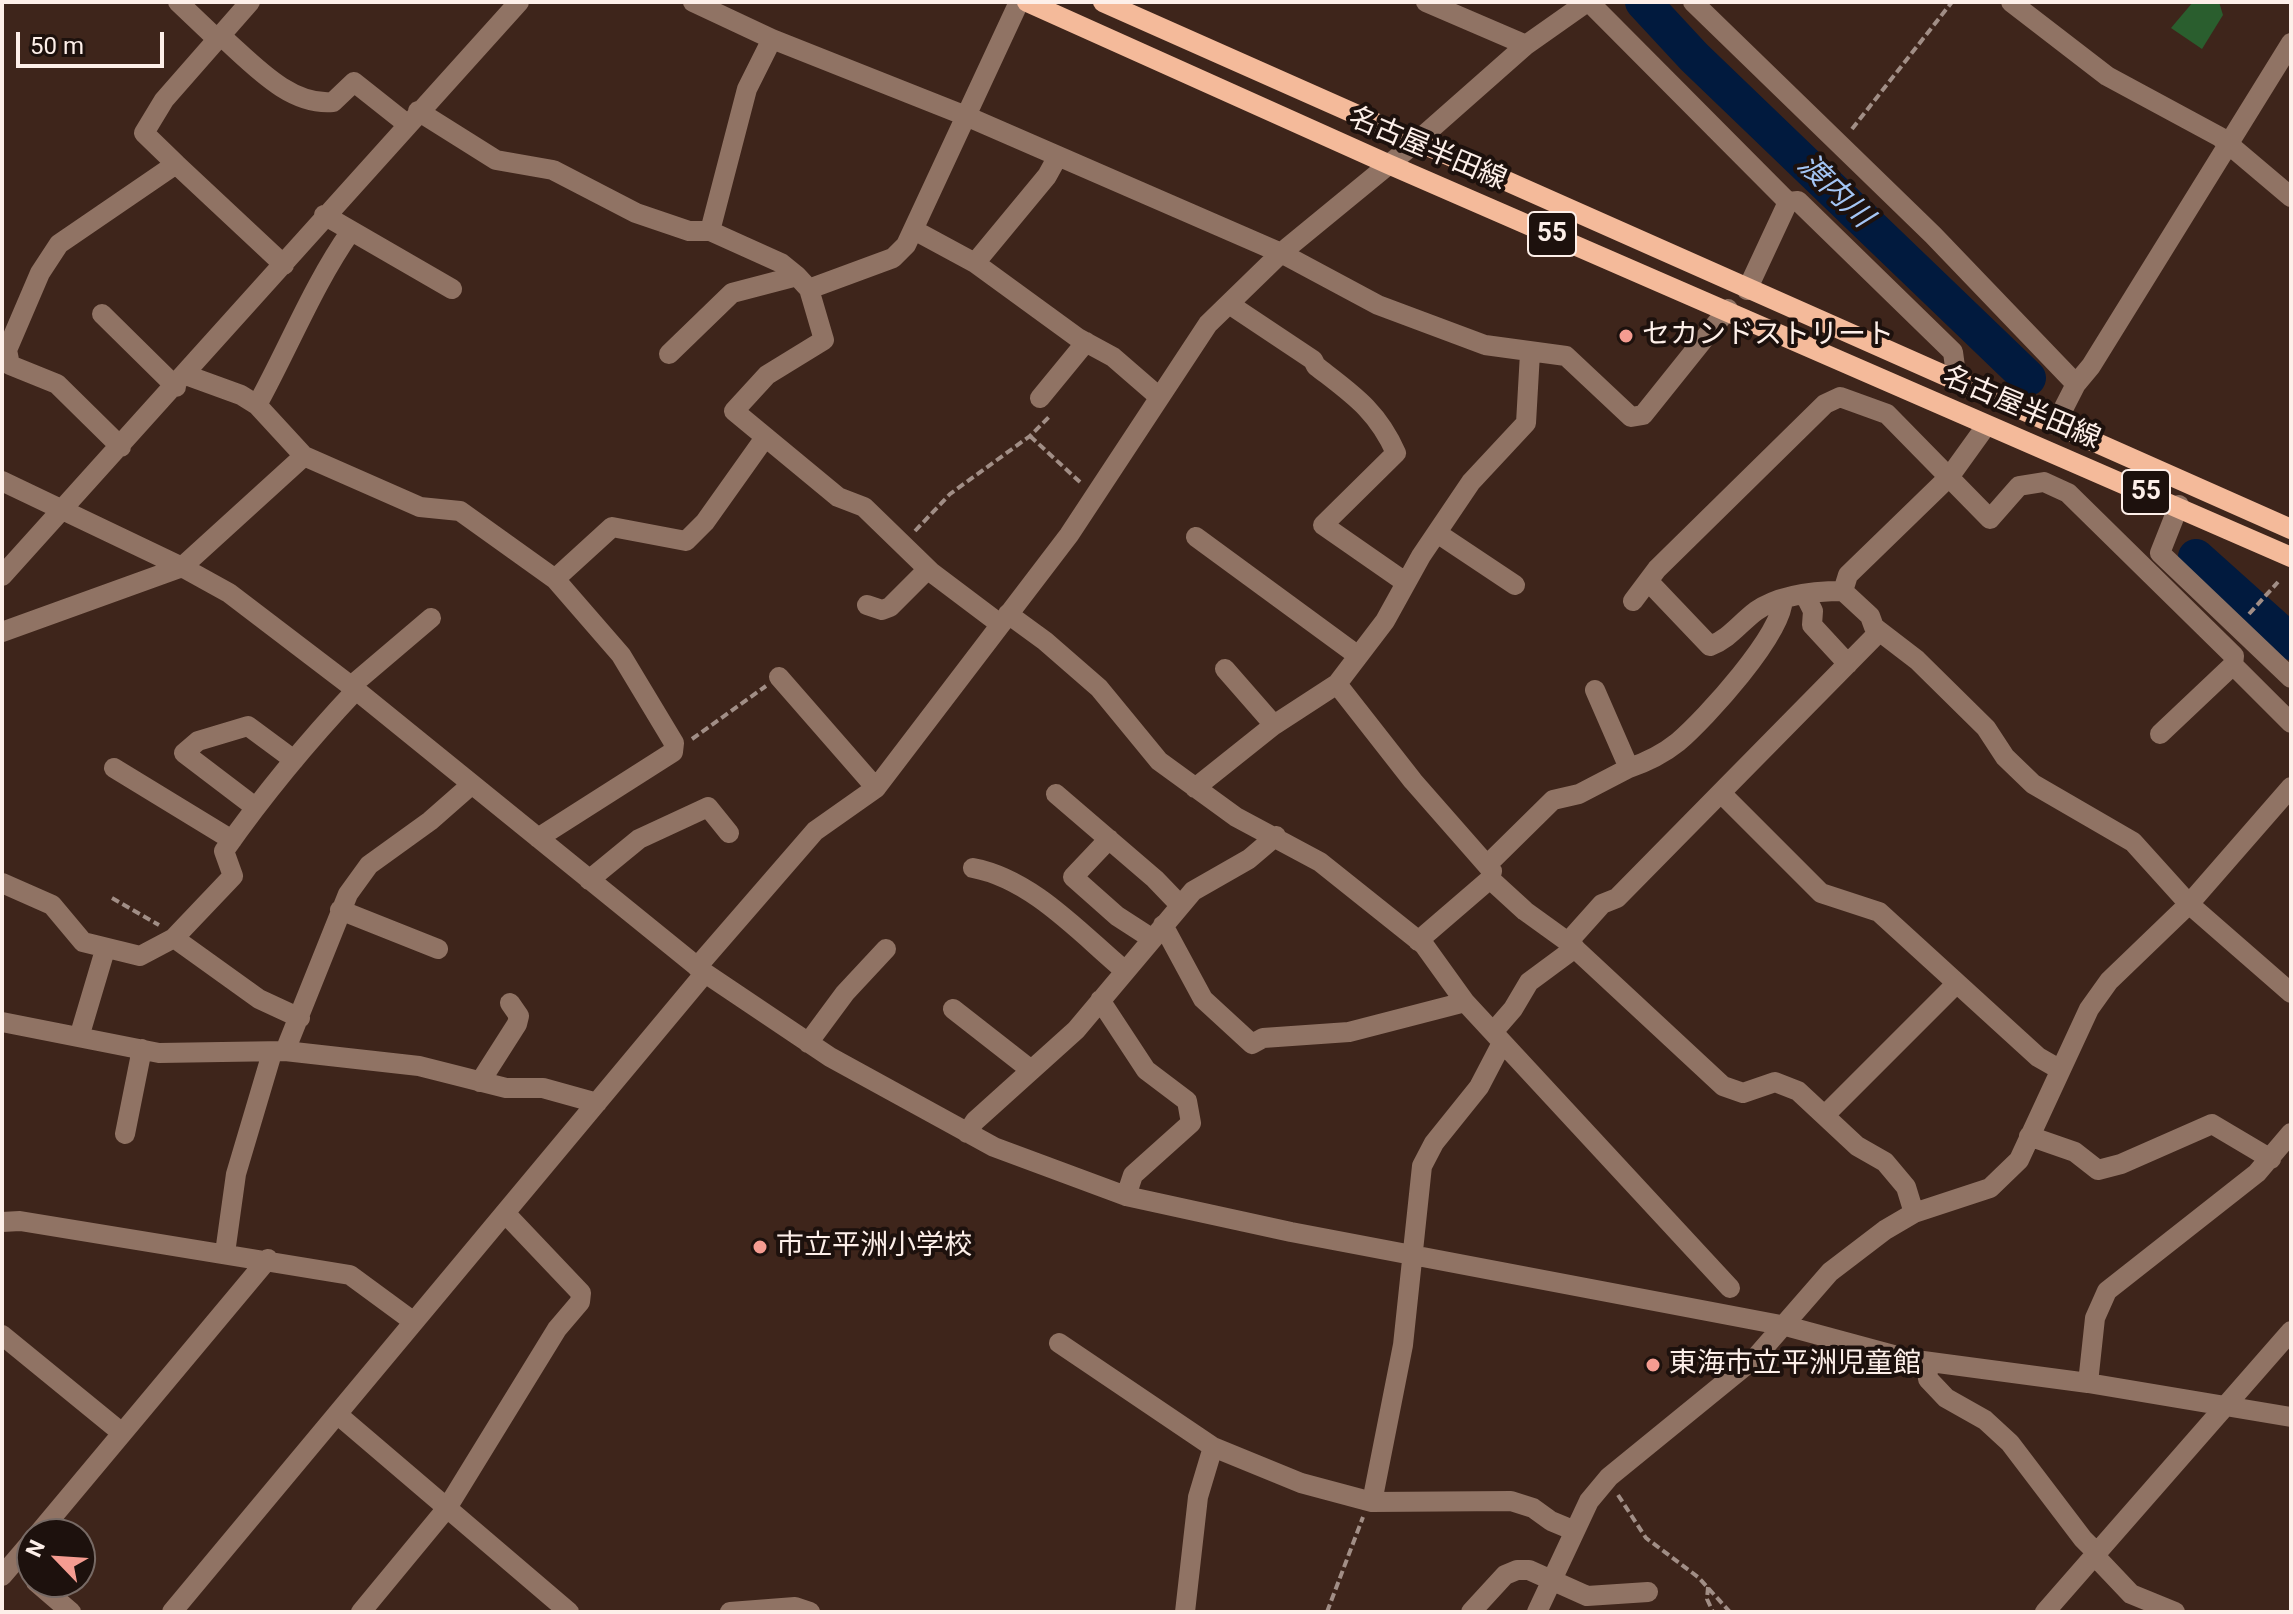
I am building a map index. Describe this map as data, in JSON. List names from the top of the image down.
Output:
{
  "streets": {
    "main road": ["名古屋半田線", "55"]
  },
  "water": ["渡内川"],
  "places": ["セカンドストリート", "市立平洲小学校", "東海市立平洲児童館"],
  "scale_bar": "50 m",
  "north": "top left"
}
